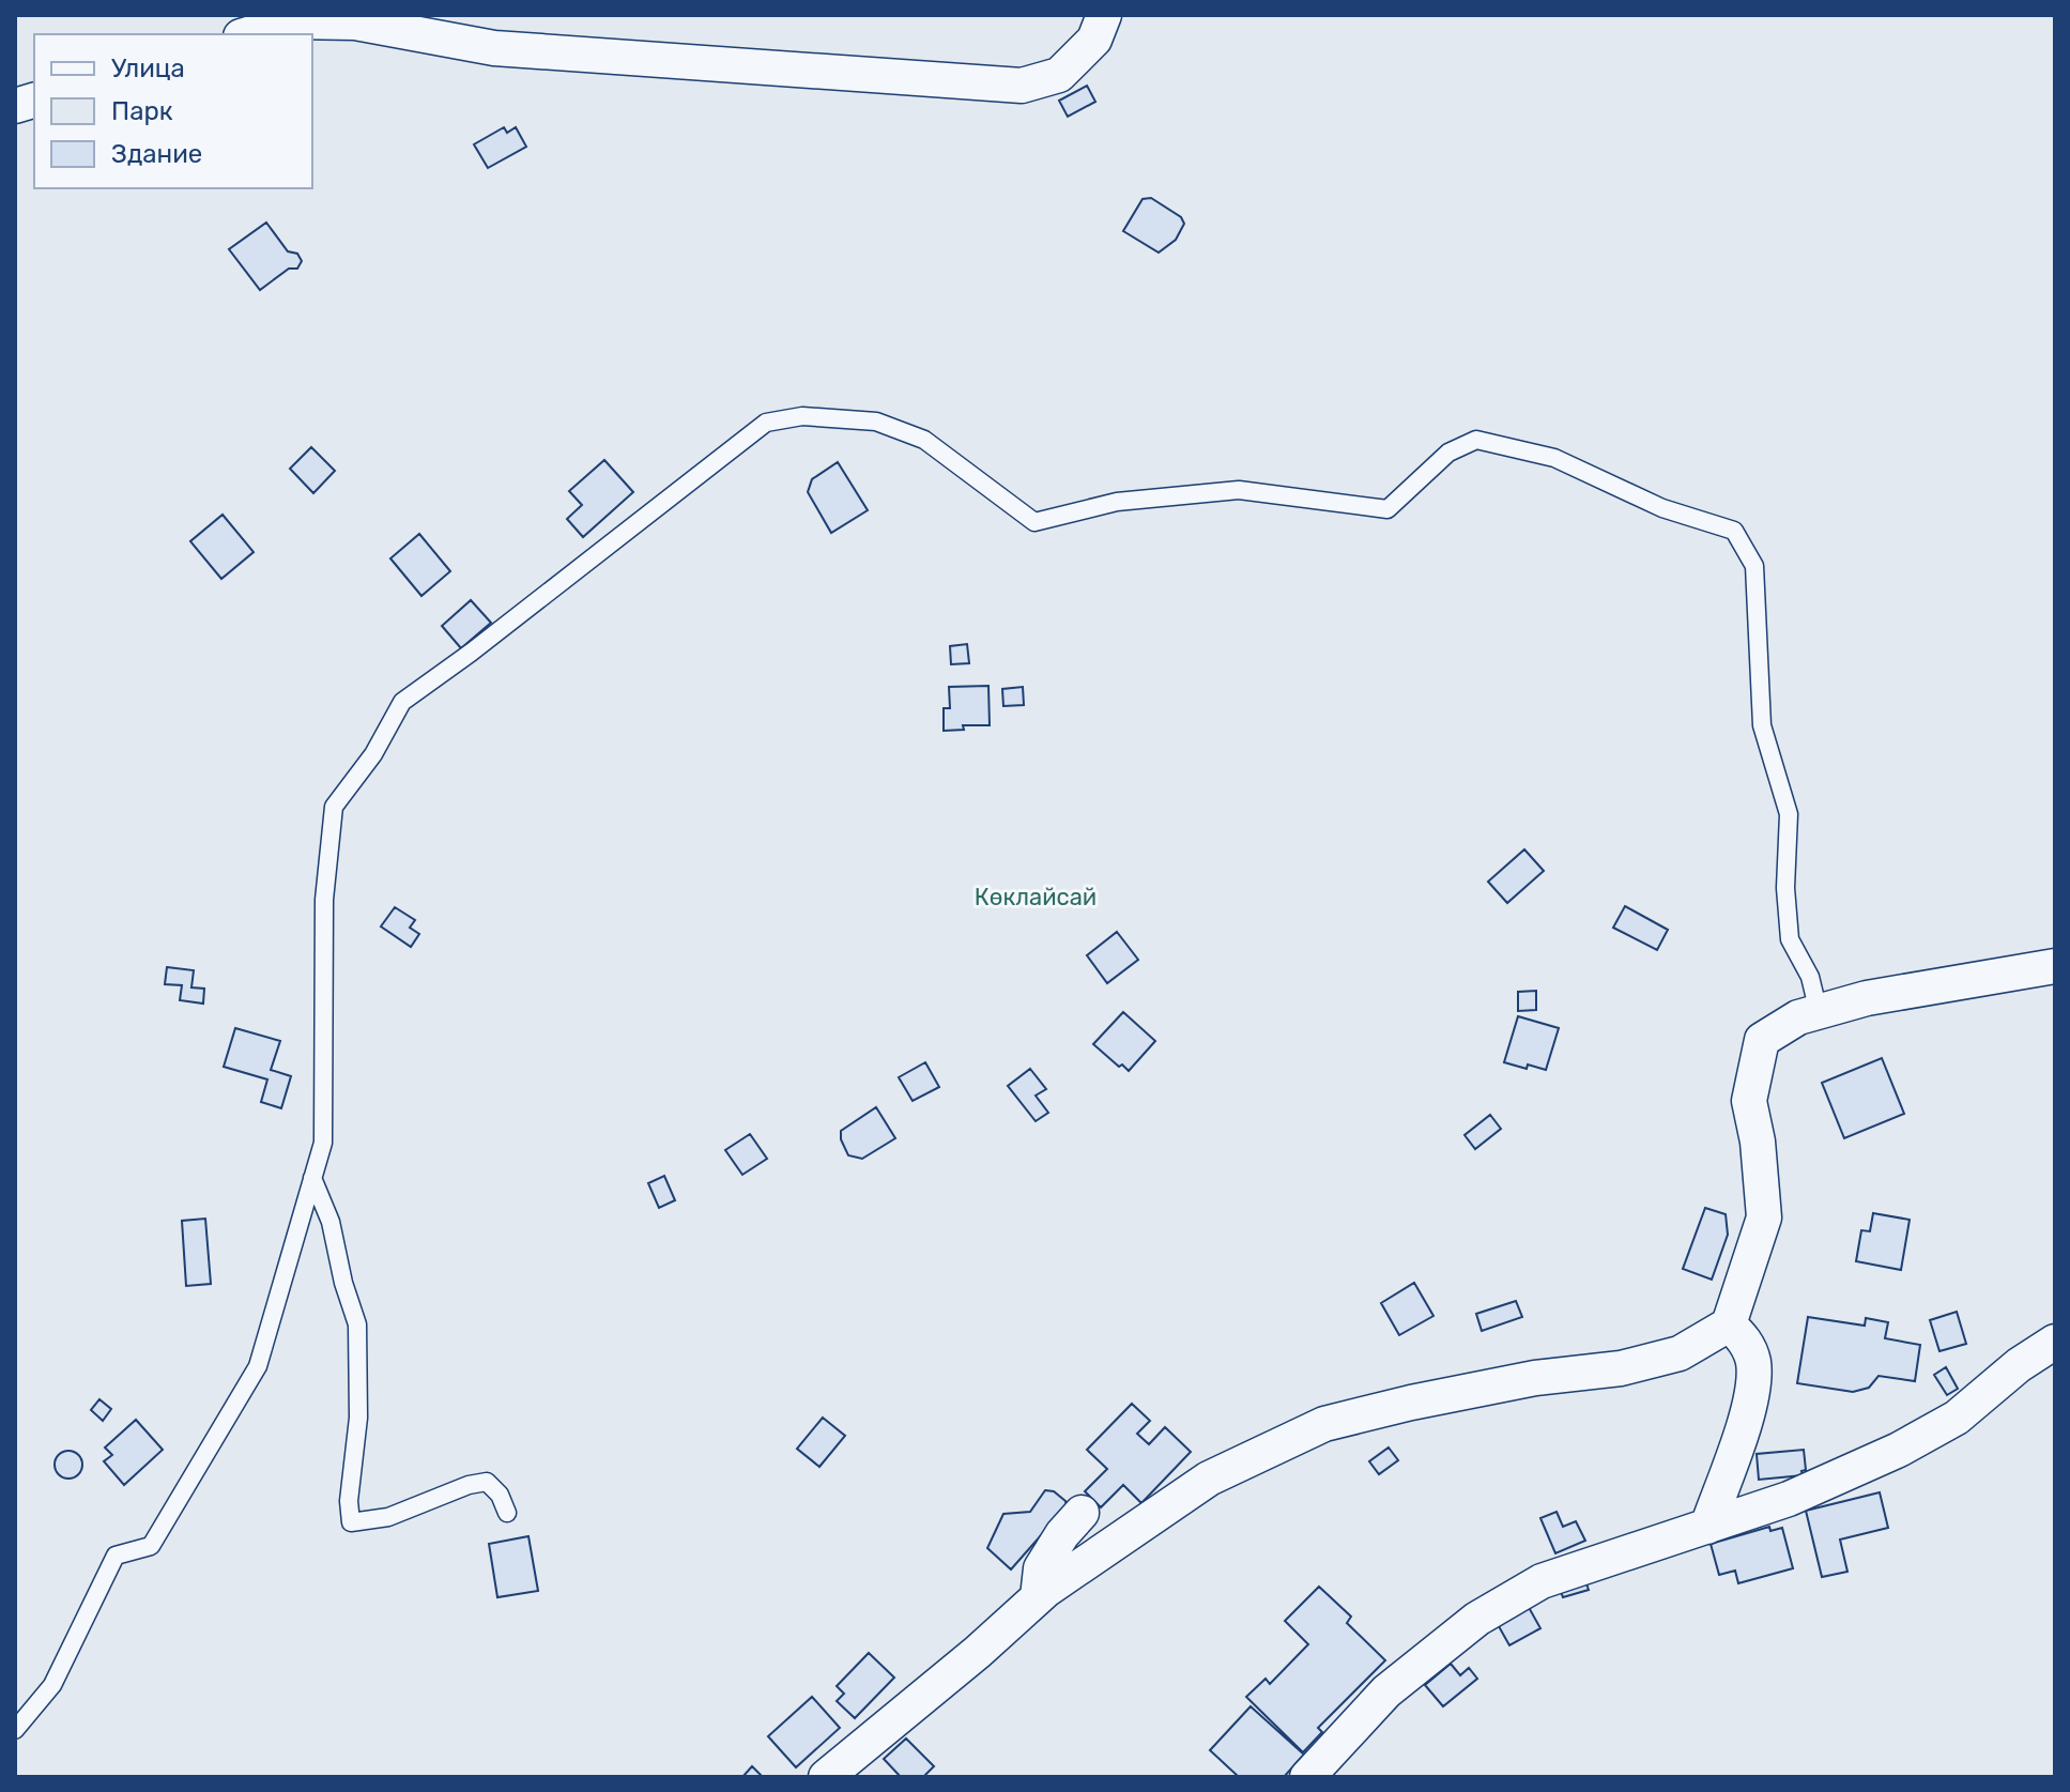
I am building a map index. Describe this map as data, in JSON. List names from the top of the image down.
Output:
{
  "parks": ["Көклайсай"],
  "legend": ["Улица", "Парк", "Здание"]
}
